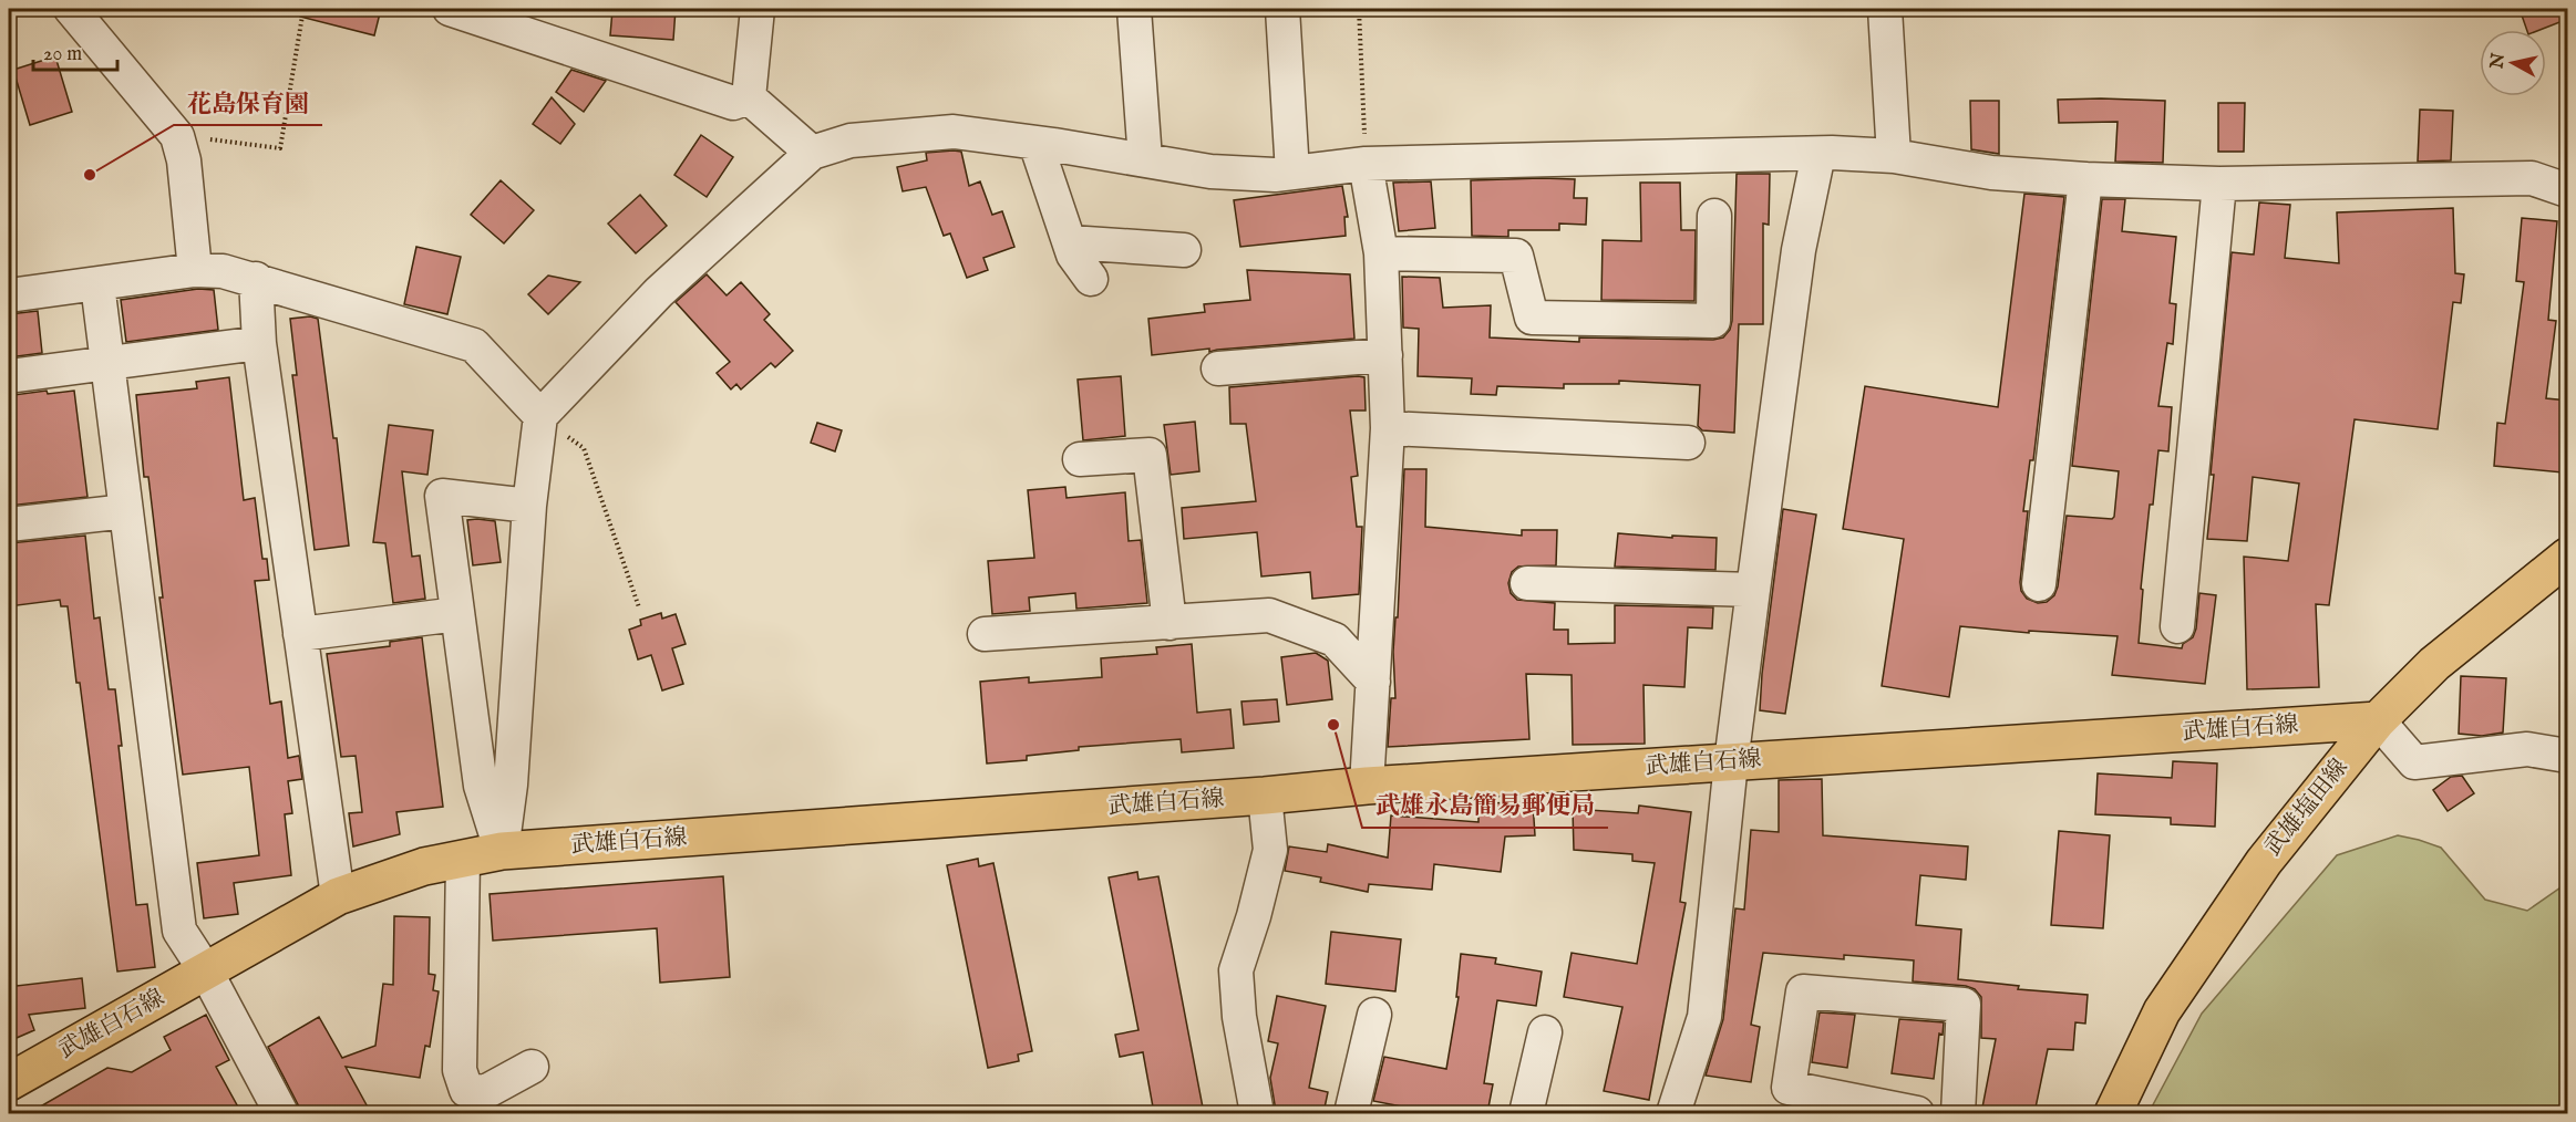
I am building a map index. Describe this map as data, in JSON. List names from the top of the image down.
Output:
{
  "streets": {
    "main road": ["武雄白石線", "武雄塩田線"]
  },
  "crossings": [
    ["武雄白石線", "武雄塩田線"]
  ],
  "places": ["花島保育園", "武雄永島簡易郵便局"],
  "scale_bar": "20 m",
  "north": "left"
}
